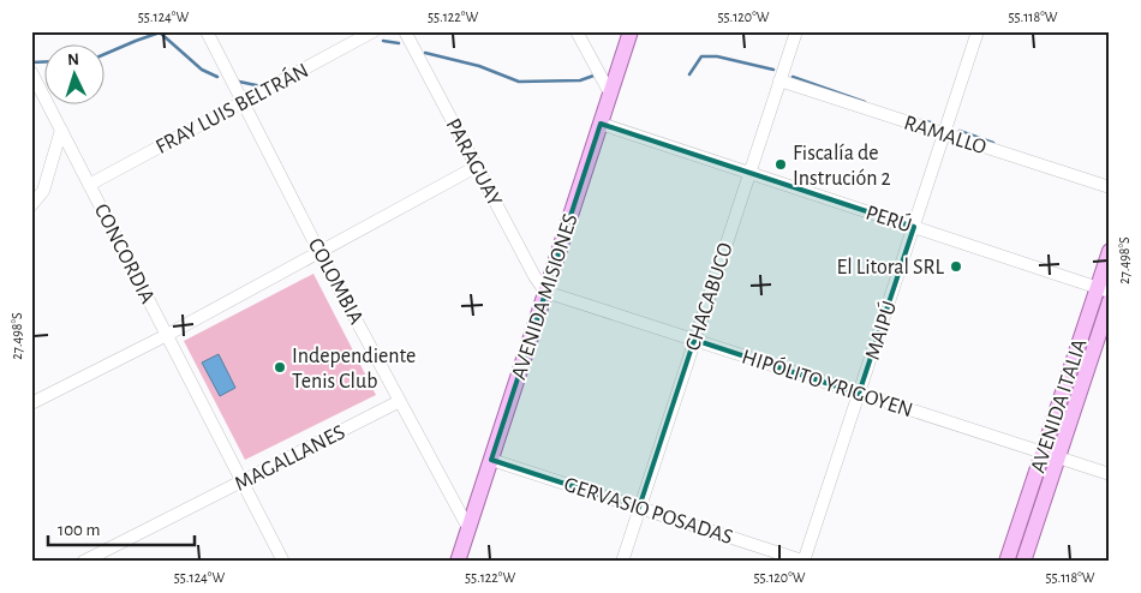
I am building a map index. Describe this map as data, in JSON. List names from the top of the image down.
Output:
{
  "streets": {
    "main road": ["AVENIDA MISIONES", "AVENIDA ITALIA"],
    "street": [
      "FRAY LUIS BELTRÁN",
      "RAMALLO",
      "PARAGUAY",
      "PERÚ",
      "CONCORDIA",
      "COLOMBIA",
      "CHACABUCO",
      "MAIPÚ",
      "HIPÓLITO YRIGOYEN",
      "MAGALLANES",
      "GERVASIO POSADAS"
    ]
  },
  "crossings": [
    ["FRAY LUIS BELTRÁN", "CONCORDIA"],
    ["FRAY LUIS BELTRÁN", "COLOMBIA"],
    ["RAMALLO", "CHACABUCO"],
    ["RAMALLO", "MAIPÚ"],
    ["PARAGUAY", "AVENIDA MISIONES"],
    ["PARAGUAY", "HIPÓLITO YRIGOYEN"],
    ["PERÚ", "AVENIDA MISIONES"],
    ["PERÚ", "CHACABUCO"],
    ["PERÚ", "MAIPÚ"],
    ["PERÚ", "AVENIDA ITALIA"],
    ["CONCORDIA", "MAGALLANES"],
    ["COLOMBIA", "AVENIDA MISIONES"],
    ["COLOMBIA", "MAGALLANES"],
    ["AVENIDA MISIONES", "HIPÓLITO YRIGOYEN"],
    ["AVENIDA MISIONES", "GERVASIO POSADAS"],
    ["CHACABUCO", "HIPÓLITO YRIGOYEN"],
    ["CHACABUCO", "GERVASIO POSADAS"],
    ["MAIPÚ", "HIPÓLITO YRIGOYEN"],
    ["MAIPÚ", "GERVASIO POSADAS"],
    ["HIPÓLITO YRIGOYEN", "AVENIDA ITALIA"]
  ],
  "places": ["Fiscalía de Instrución 2", "El Litoral SRL", "Independiente Tenis Club"],
  "scale_bar": "100 m",
  "north": "top",
  "coordinates": [
    "55.124°W",
    "55.122°W",
    "55.120°W",
    "55.118°W",
    "27.498°S"
  ]
}
